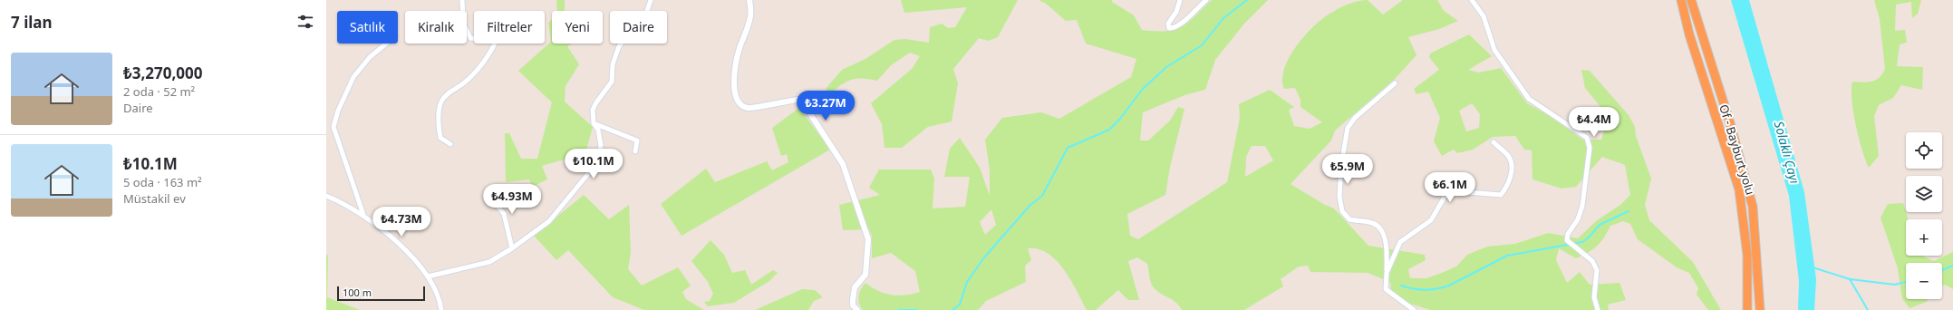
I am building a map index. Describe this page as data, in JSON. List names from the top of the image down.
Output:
{
  "streets": {
    "highway": ["Of - Bayburt yolu"]
  },
  "water": ["Solaklı Çayı"],
  "scale_bar": "100 m",
  "page": {
    "heading": "7 ilan",
    "chip": [
      "Satılık",
      "Kiralık",
      "Filtreler",
      "Yeni",
      "Daire"
    ],
    "list": [
      {
        "name": "₺3,270,000",
        "note": "2 oda · 52 m² · Daire"
      },
      {
        "name": "₺10.1M",
        "note": "5 oda · 163 m² · Müstakil ev"
      }
    ],
    "price": [
      "₺3.27M",
      "₺4.4M",
      "₺10.1M",
      "₺5.9M",
      "₺6.1M",
      "₺4.93M",
      "₺4.73M"
    ],
    "map_buttons": ["+", "−"],
    "scale": "100 m"
  }
}
